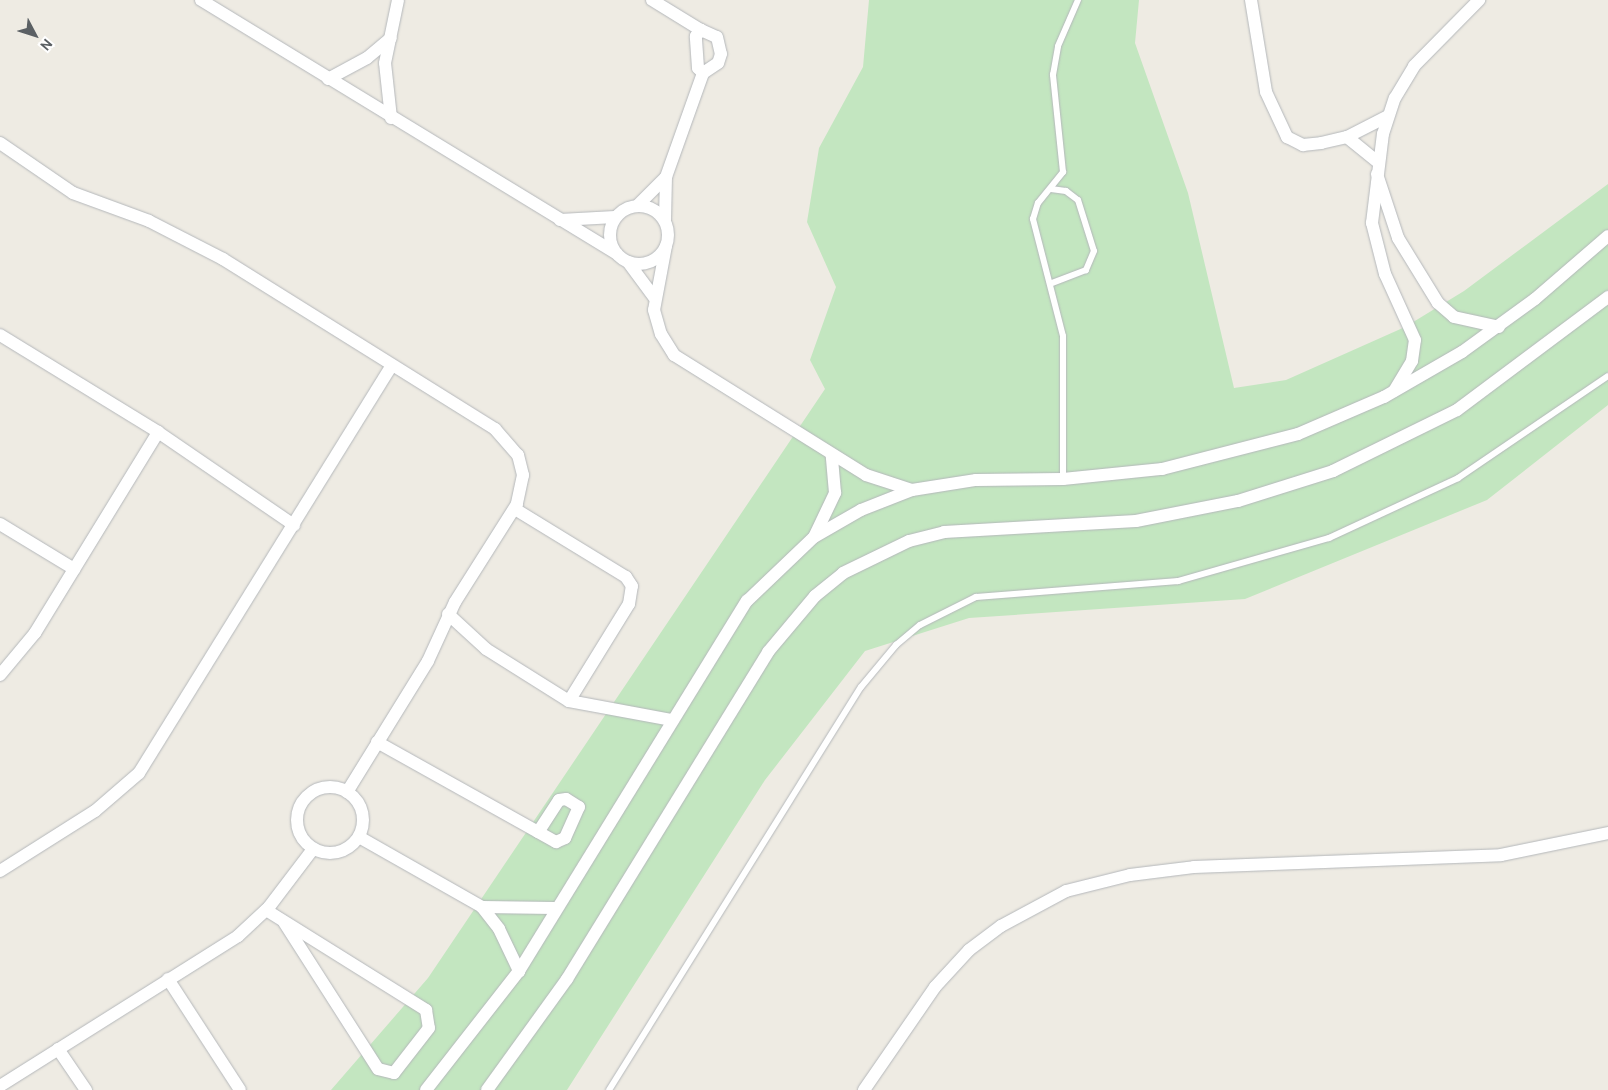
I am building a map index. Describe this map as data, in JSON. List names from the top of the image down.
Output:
{
  "north": "bottom right"
}
